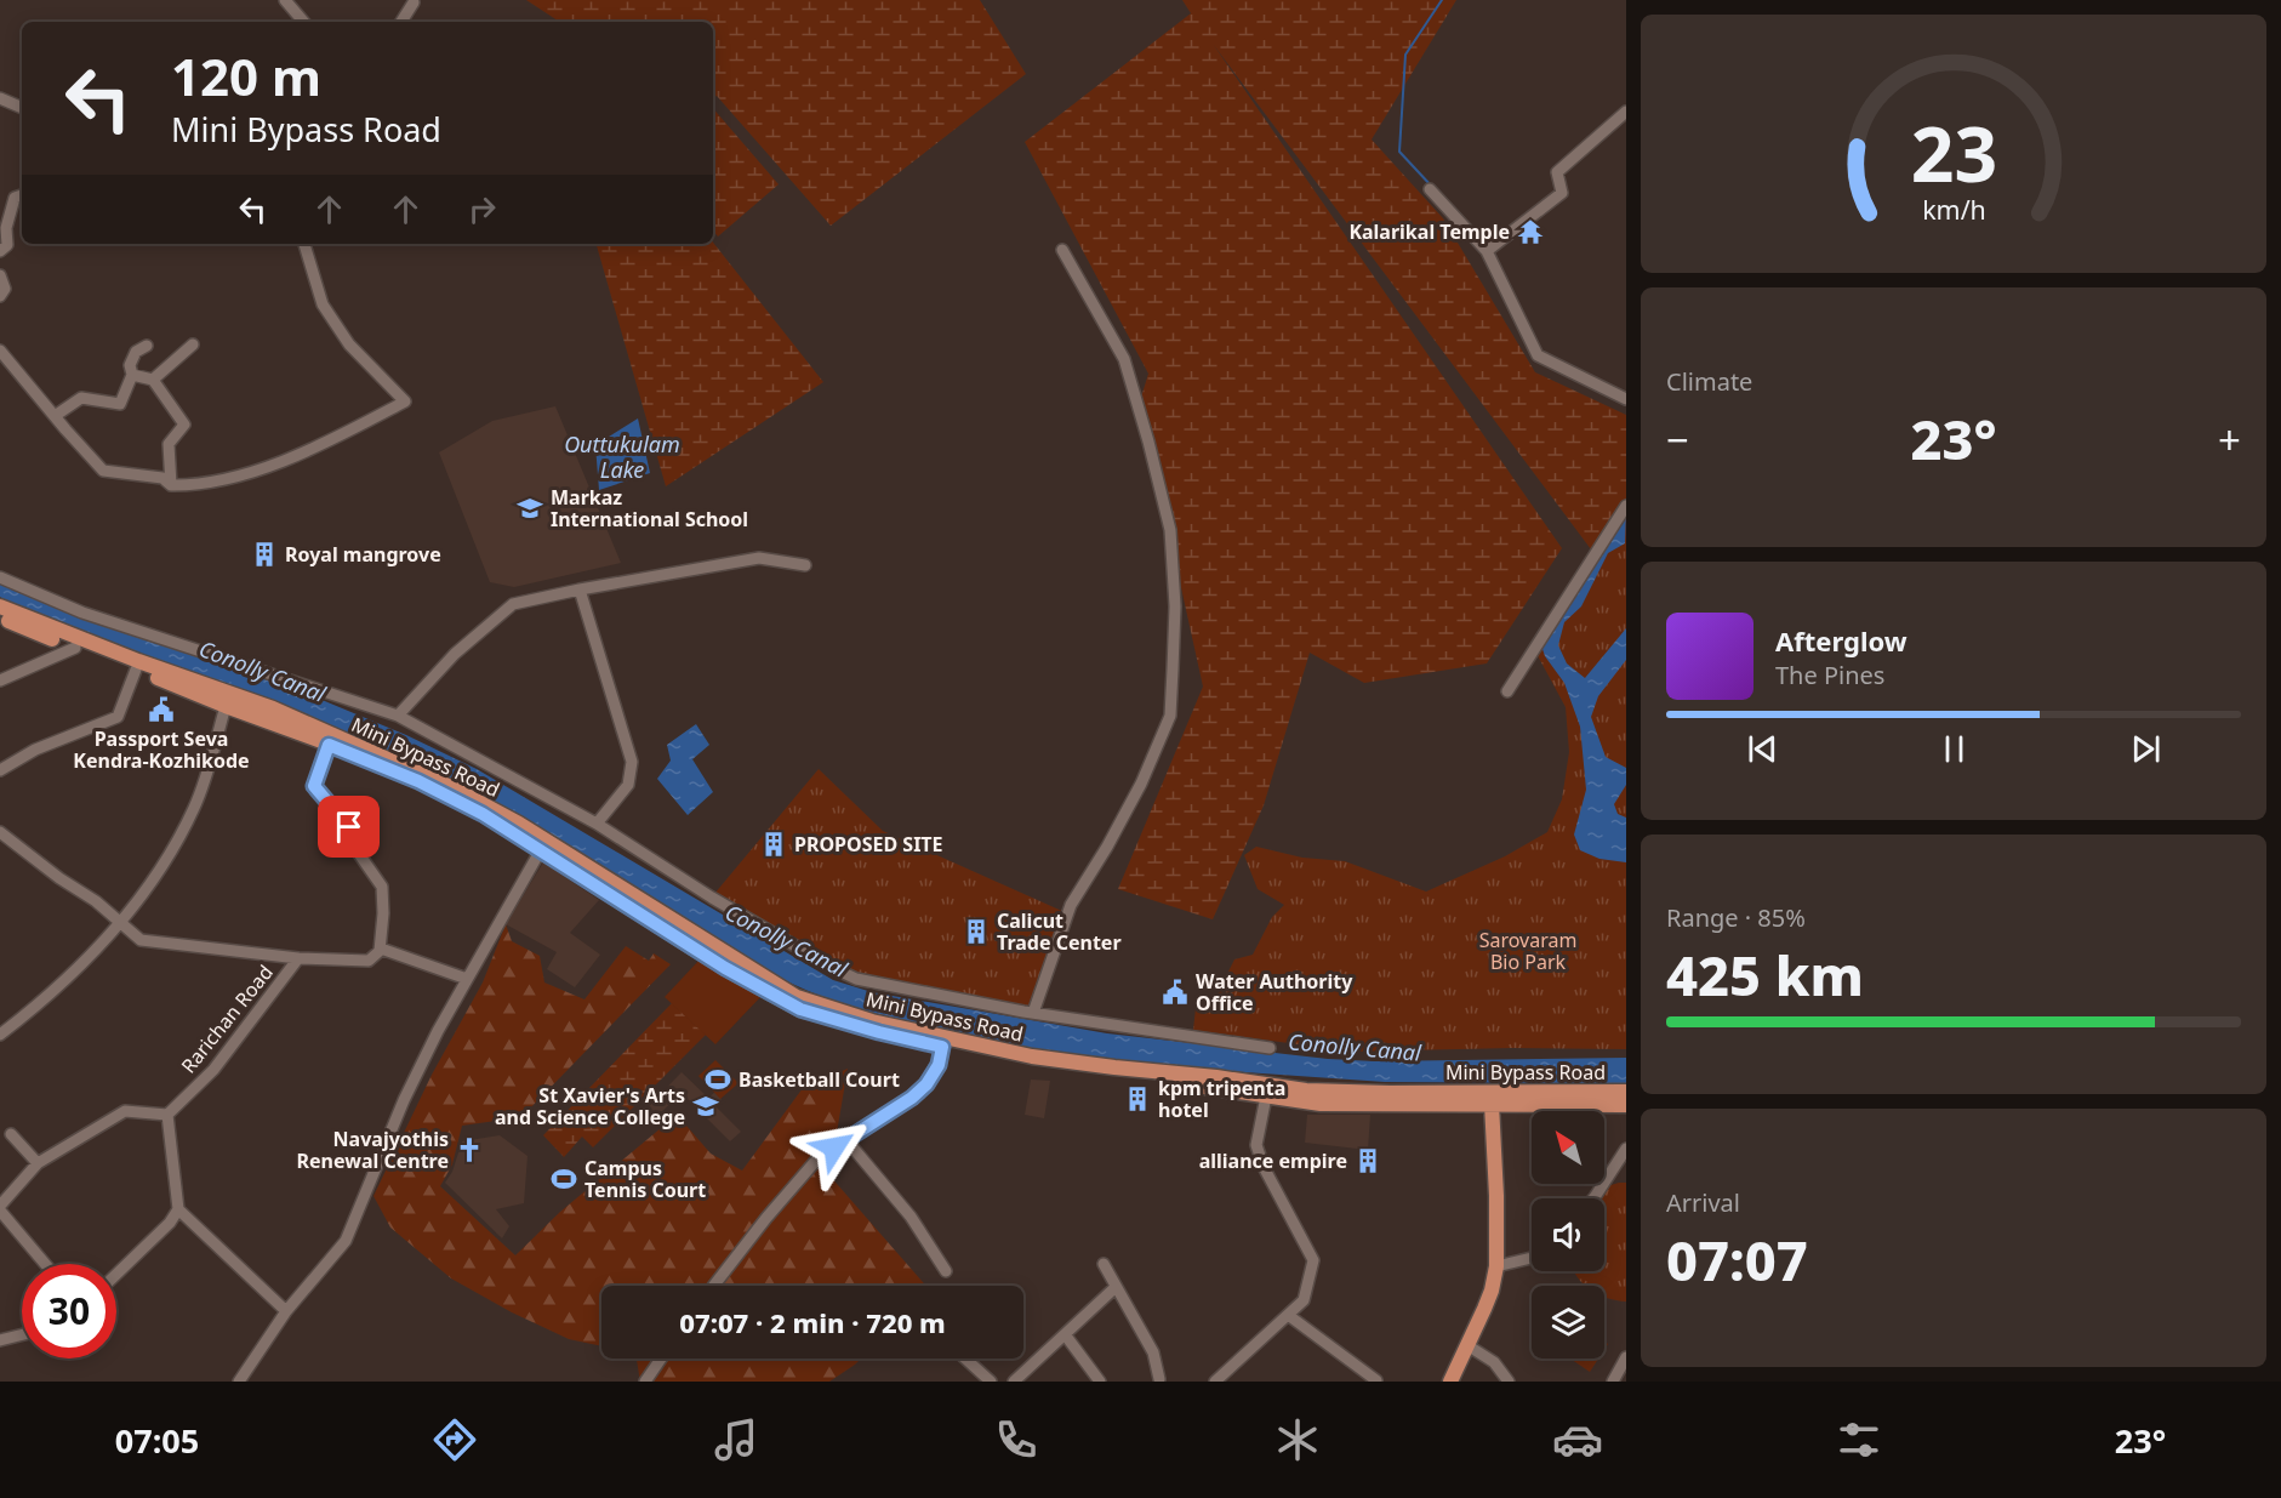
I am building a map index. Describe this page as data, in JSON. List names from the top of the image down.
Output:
{
  "streets": {
    "main road": ["Mini Bypass Road"],
    "street": ["Rarichan Road"]
  },
  "water": ["Outtukulam Lake", "Conolly Canal"],
  "parks": ["Sarovaram Bio Park"],
  "places": {
    "temple": ["Kalarikal Temple"],
    "school or university": ["Markaz International School", "St Xavier's Arts and Science College"],
    "building": [
      "Royal mangrove",
      "PROPOSED SITE",
      "Calicut Trade Center",
      "kpm tripenta hotel",
      "alliance empire"
    ],
    "public building": ["Passport Seva Kendra-Kozhikode", "Water Authority Office"],
    "sports": ["Basketball Court", "Campus Tennis Court"],
    "church": ["Navajyothis Renewal Centre"]
  },
  "north": "top left",
  "page": {
    "turn": ["120 m", "Mini Bypass Road"],
    "tile": [
      "Climate",
      ["Range · 85%", "425 km"],
      ["Arrival", "07:07"]
    ],
    "heat": ["−", "23°", "+"],
    "song": ["Afterglow", "The Pines"],
    "limit": "30",
    "trip": "07:07 · 2 min · 720 m",
    "tabs": ["07:05", "23°"],
    "gauge": ["23", "km/h"]
  }
}
